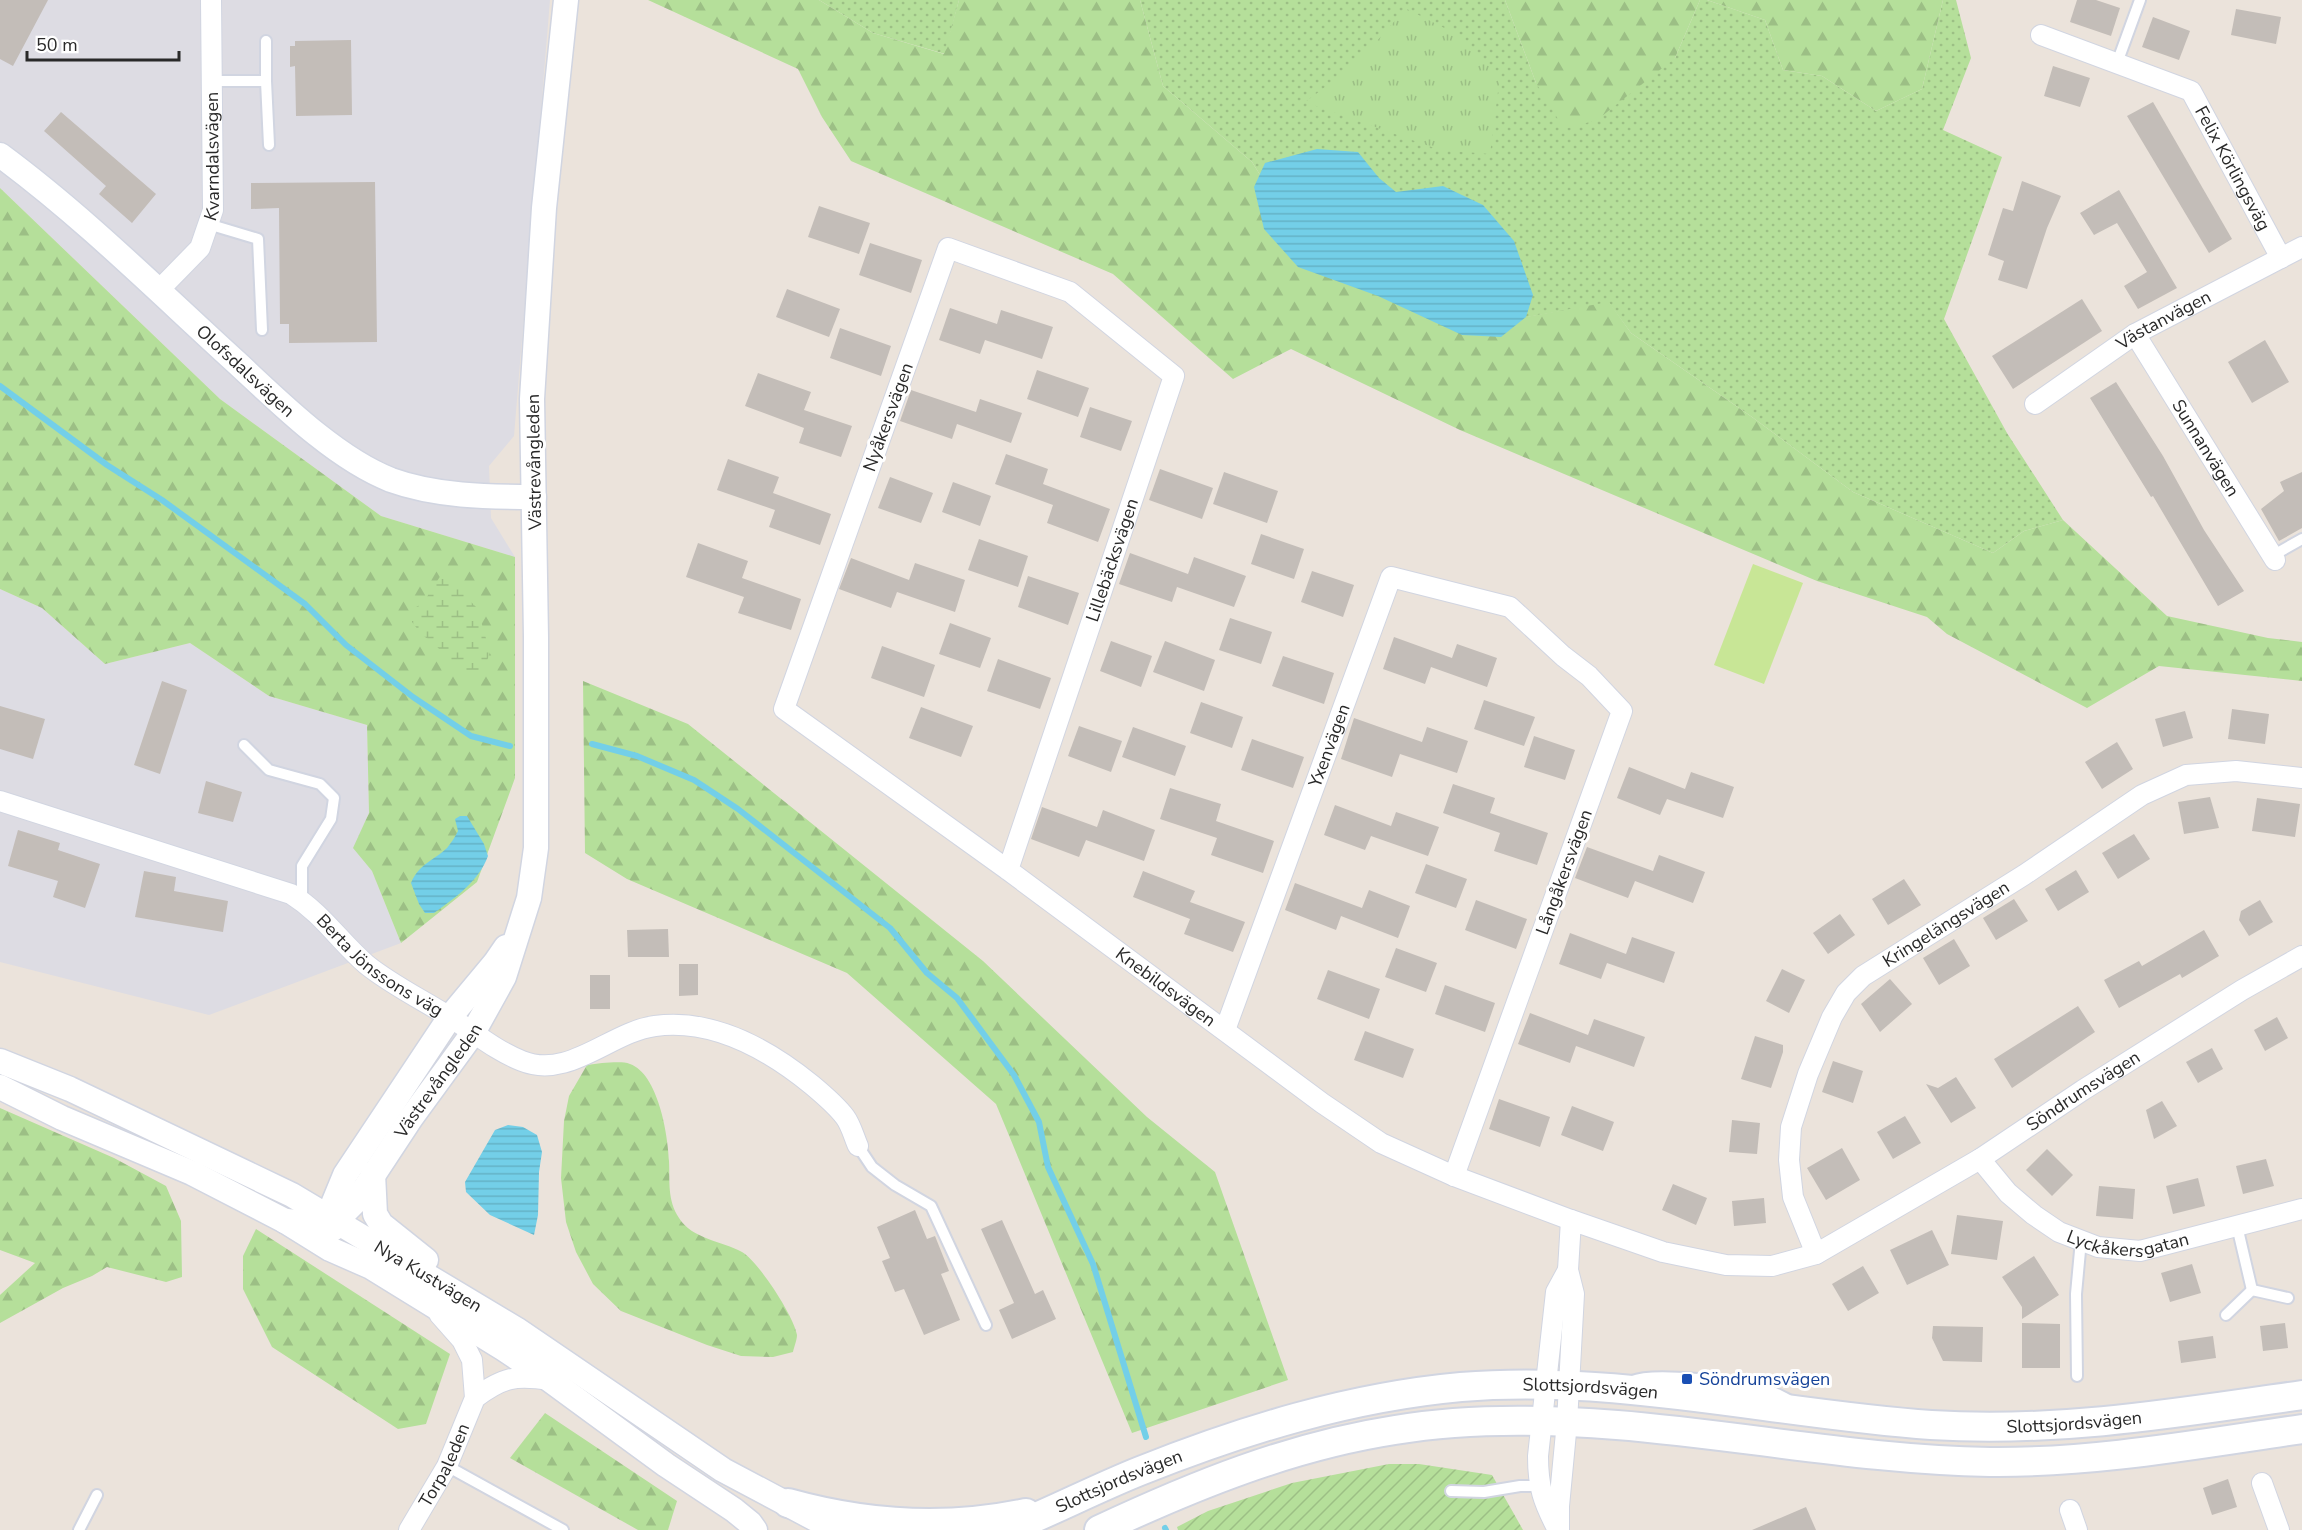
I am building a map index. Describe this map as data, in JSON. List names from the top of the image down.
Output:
{
  "streets": {
    "main road": ["Slottsjordsvägen"],
    "street": [
      "Kvarndalsvägen",
      "Felix Körlingsväg",
      "Västanvägen",
      "Olofsdalsvägen",
      "Nyåkersvägen",
      "Sunnanvägen",
      "Västrevångleden",
      "Lillebäcksvägen",
      "Yxenvägen",
      "Långåkersvägen",
      "Kringelängsvägen",
      "Berta Jönssons väg",
      "Knebildsvägen",
      "Söndrumsvägen",
      "Lyckåkersgatan",
      "Nya Kustvägen",
      "Torpaleden"
    ]
  },
  "crossings": [
    ["Kvarndalsvägen", "Olofsdalsvägen"],
    ["Felix Körlingsväg", "Västanvägen"],
    ["Västanvägen", "Sunnanvägen"],
    ["Olofsdalsvägen", "Västrevångleden"],
    ["Nyåkersvägen", "Lillebäcksvägen"],
    ["Nyåkersvägen", "Knebildsvägen"],
    ["Västrevångleden", "Berta Jönssons väg"],
    ["Västrevångleden", "Nya Kustvägen"],
    ["Lillebäcksvägen", "Knebildsvägen"],
    ["Yxenvägen", "Långåkersvägen"],
    ["Yxenvägen", "Knebildsvägen"],
    ["Långåkersvägen", "Knebildsvägen"],
    ["Kringelängsvägen", "Söndrumsvägen"],
    ["Knebildsvägen", "Söndrumsvägen"],
    ["Söndrumsvägen", "Lyckåkersgatan"],
    ["Nya Kustvägen", "Torpaleden"]
  ],
  "places": {
    "transit": ["Söndrumsvägen"]
  },
  "scale_bar": "50 m"
}
